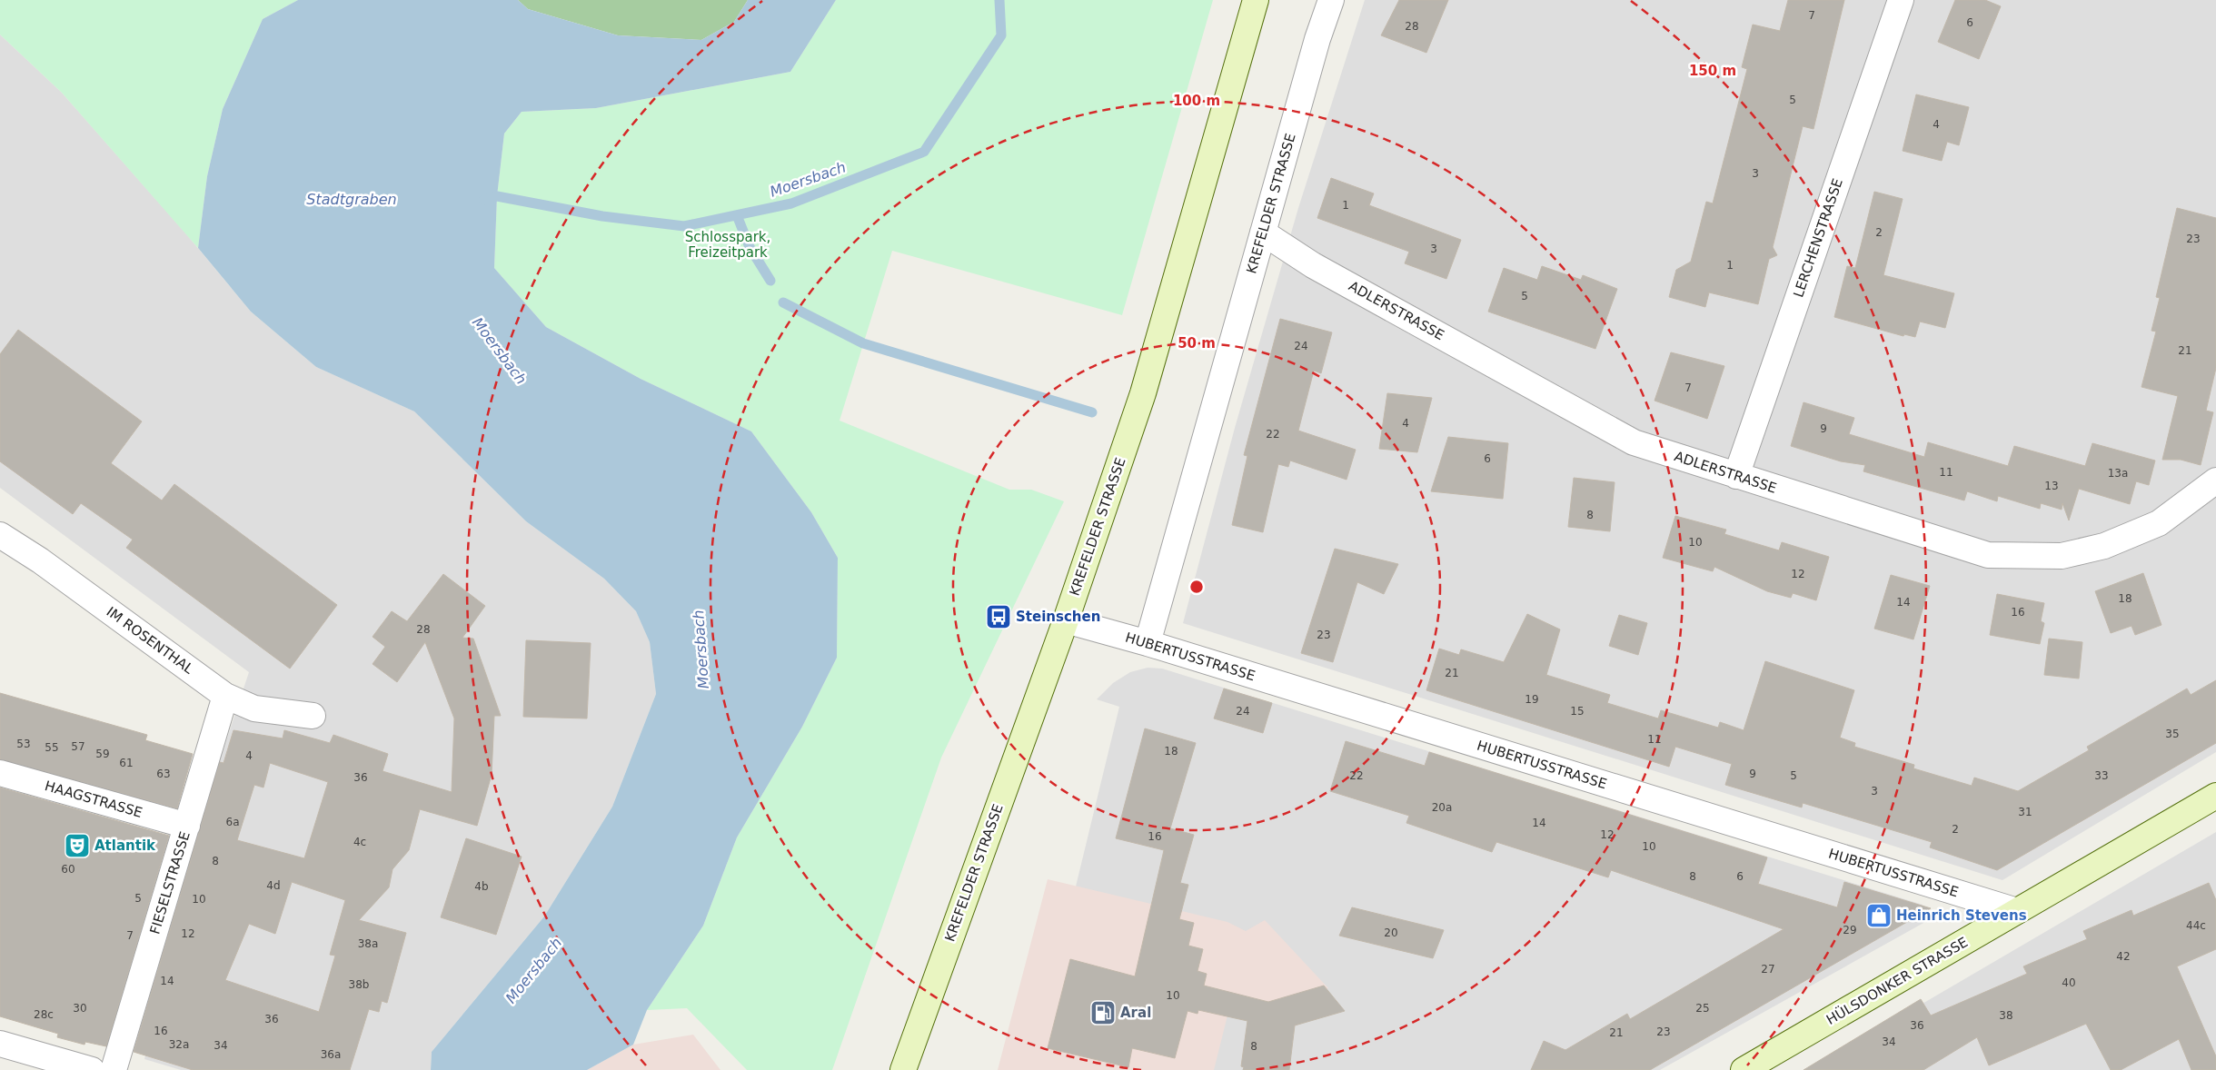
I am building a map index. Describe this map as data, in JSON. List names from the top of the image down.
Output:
{
  "streets": {
    "main road": ["KREFELDER STRASSE", "HÜLSDONKER STRASSE"],
    "street": [
      "LERCHENSTRASSE",
      "ADLERSTRASSE",
      "IM ROSENTHAL",
      "HUBERTUSSTRASSE",
      "HAAGSTRASSE",
      "FIESELSTRASSE"
    ]
  },
  "crossings": [
    ["KREFELDER STRASSE", "ADLERSTRASSE"],
    ["KREFELDER STRASSE", "HUBERTUSSTRASSE"],
    ["LERCHENSTRASSE", "ADLERSTRASSE"],
    ["IM ROSENTHAL", "FIESELSTRASSE"],
    ["HUBERTUSSTRASSE", "HÜLSDONKER STRASSE"],
    ["HAAGSTRASSE", "FIESELSTRASSE"]
  ],
  "water": ["Moersbach", "Stadtgraben"],
  "parks": ["Schlosspark, Freizeitpark"],
  "places": {
    "bus stop": ["Steinschen"],
    "theatre": ["Atlantik"],
    "shop": ["Heinrich Stevens"],
    "fuel station": ["Aral"]
  },
  "house_numbers": [
    "7",
    "6",
    "28",
    "5",
    "4",
    "3",
    "1",
    "2",
    "23",
    "3",
    "1",
    "5",
    "24",
    "21",
    "7",
    "4",
    "9",
    "22",
    "6",
    "11",
    "13a",
    "13",
    "8",
    "10",
    "12",
    "18",
    "14",
    "16",
    "28",
    "23",
    "21",
    "19",
    "24",
    "15",
    "35",
    "11",
    "53",
    "57",
    "55",
    "18",
    "59",
    "4",
    "61",
    "63",
    "9",
    "22",
    "5",
    "33",
    "36",
    "3",
    "20a",
    "31",
    "6a",
    "14",
    "2",
    "12",
    "16",
    "4c",
    "10",
    "8",
    "60",
    "8",
    "6",
    "4d",
    "4b",
    "5",
    "10",
    "44c",
    "29",
    "20",
    "12",
    "7",
    "38a",
    "42",
    "27",
    "14",
    "40",
    "38b",
    "10",
    "30",
    "25",
    "28c",
    "38",
    "36",
    "36",
    "16",
    "23",
    "21",
    "34",
    "32a",
    "34",
    "8",
    "36a"
  ],
  "rings": ["150 m", "100 m", "50 m"]
}
